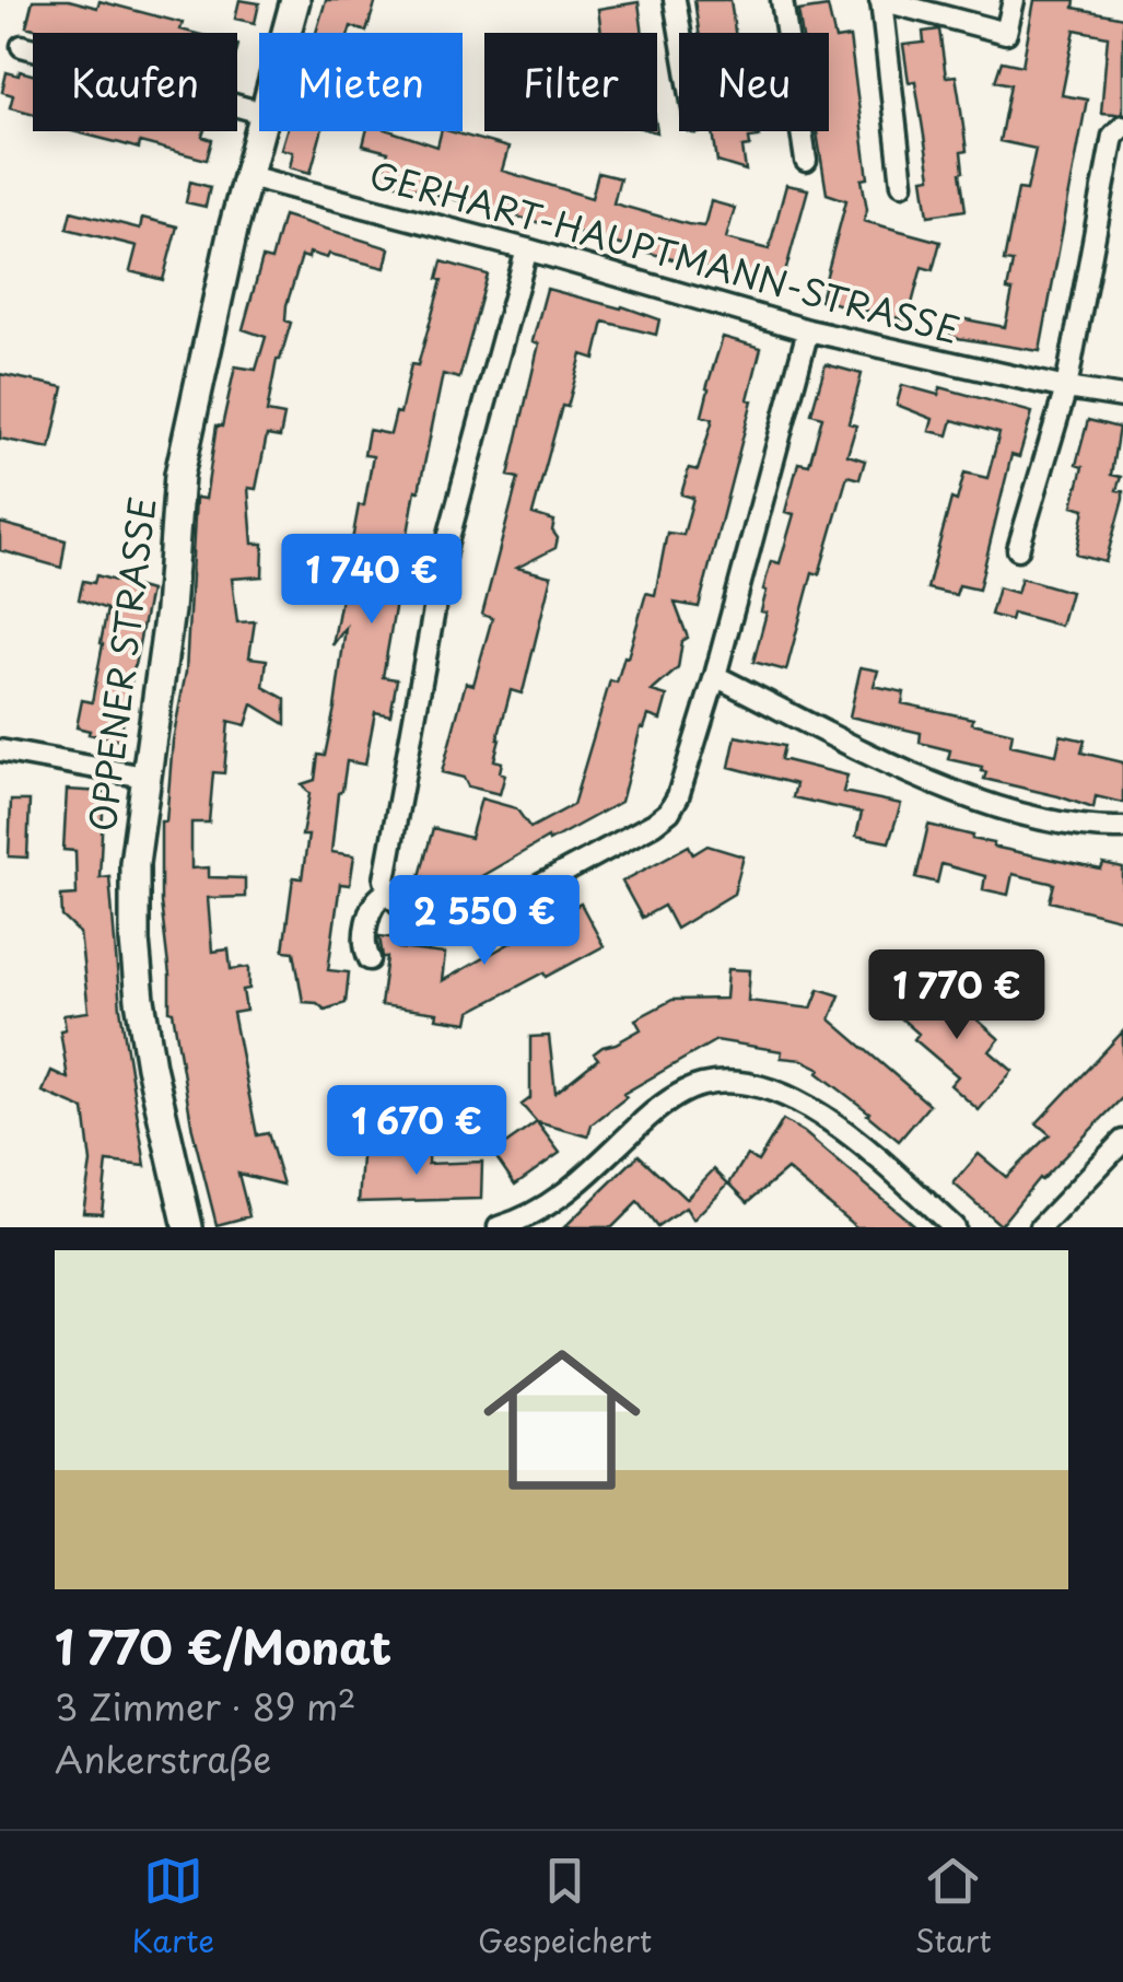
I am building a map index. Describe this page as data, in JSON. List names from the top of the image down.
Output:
{
  "streets": {
    "street": ["GERHART-HAUPTMANN-STRASSE", "OPPENER STRASSE"]
  },
  "crossings": [
    ["GERHART-HAUPTMANN-STRASSE", "OPPENER STRASSE"]
  ],
  "page": {
    "chip": [
      "Kaufen",
      "Mieten",
      "Filter",
      "Neu"
    ],
    "price": [
      "1 740 €",
      "2 550 €",
      "1 770 €",
      "1 670 €"
    ],
    "list": [
      {
        "name": "1 770 €/Monat",
        "note": "3 Zimmer · 89 m² · Ankerstraße"
      }
    ],
    "tabs": ["Karte", "Gespeichert", "Start"]
  }
}
